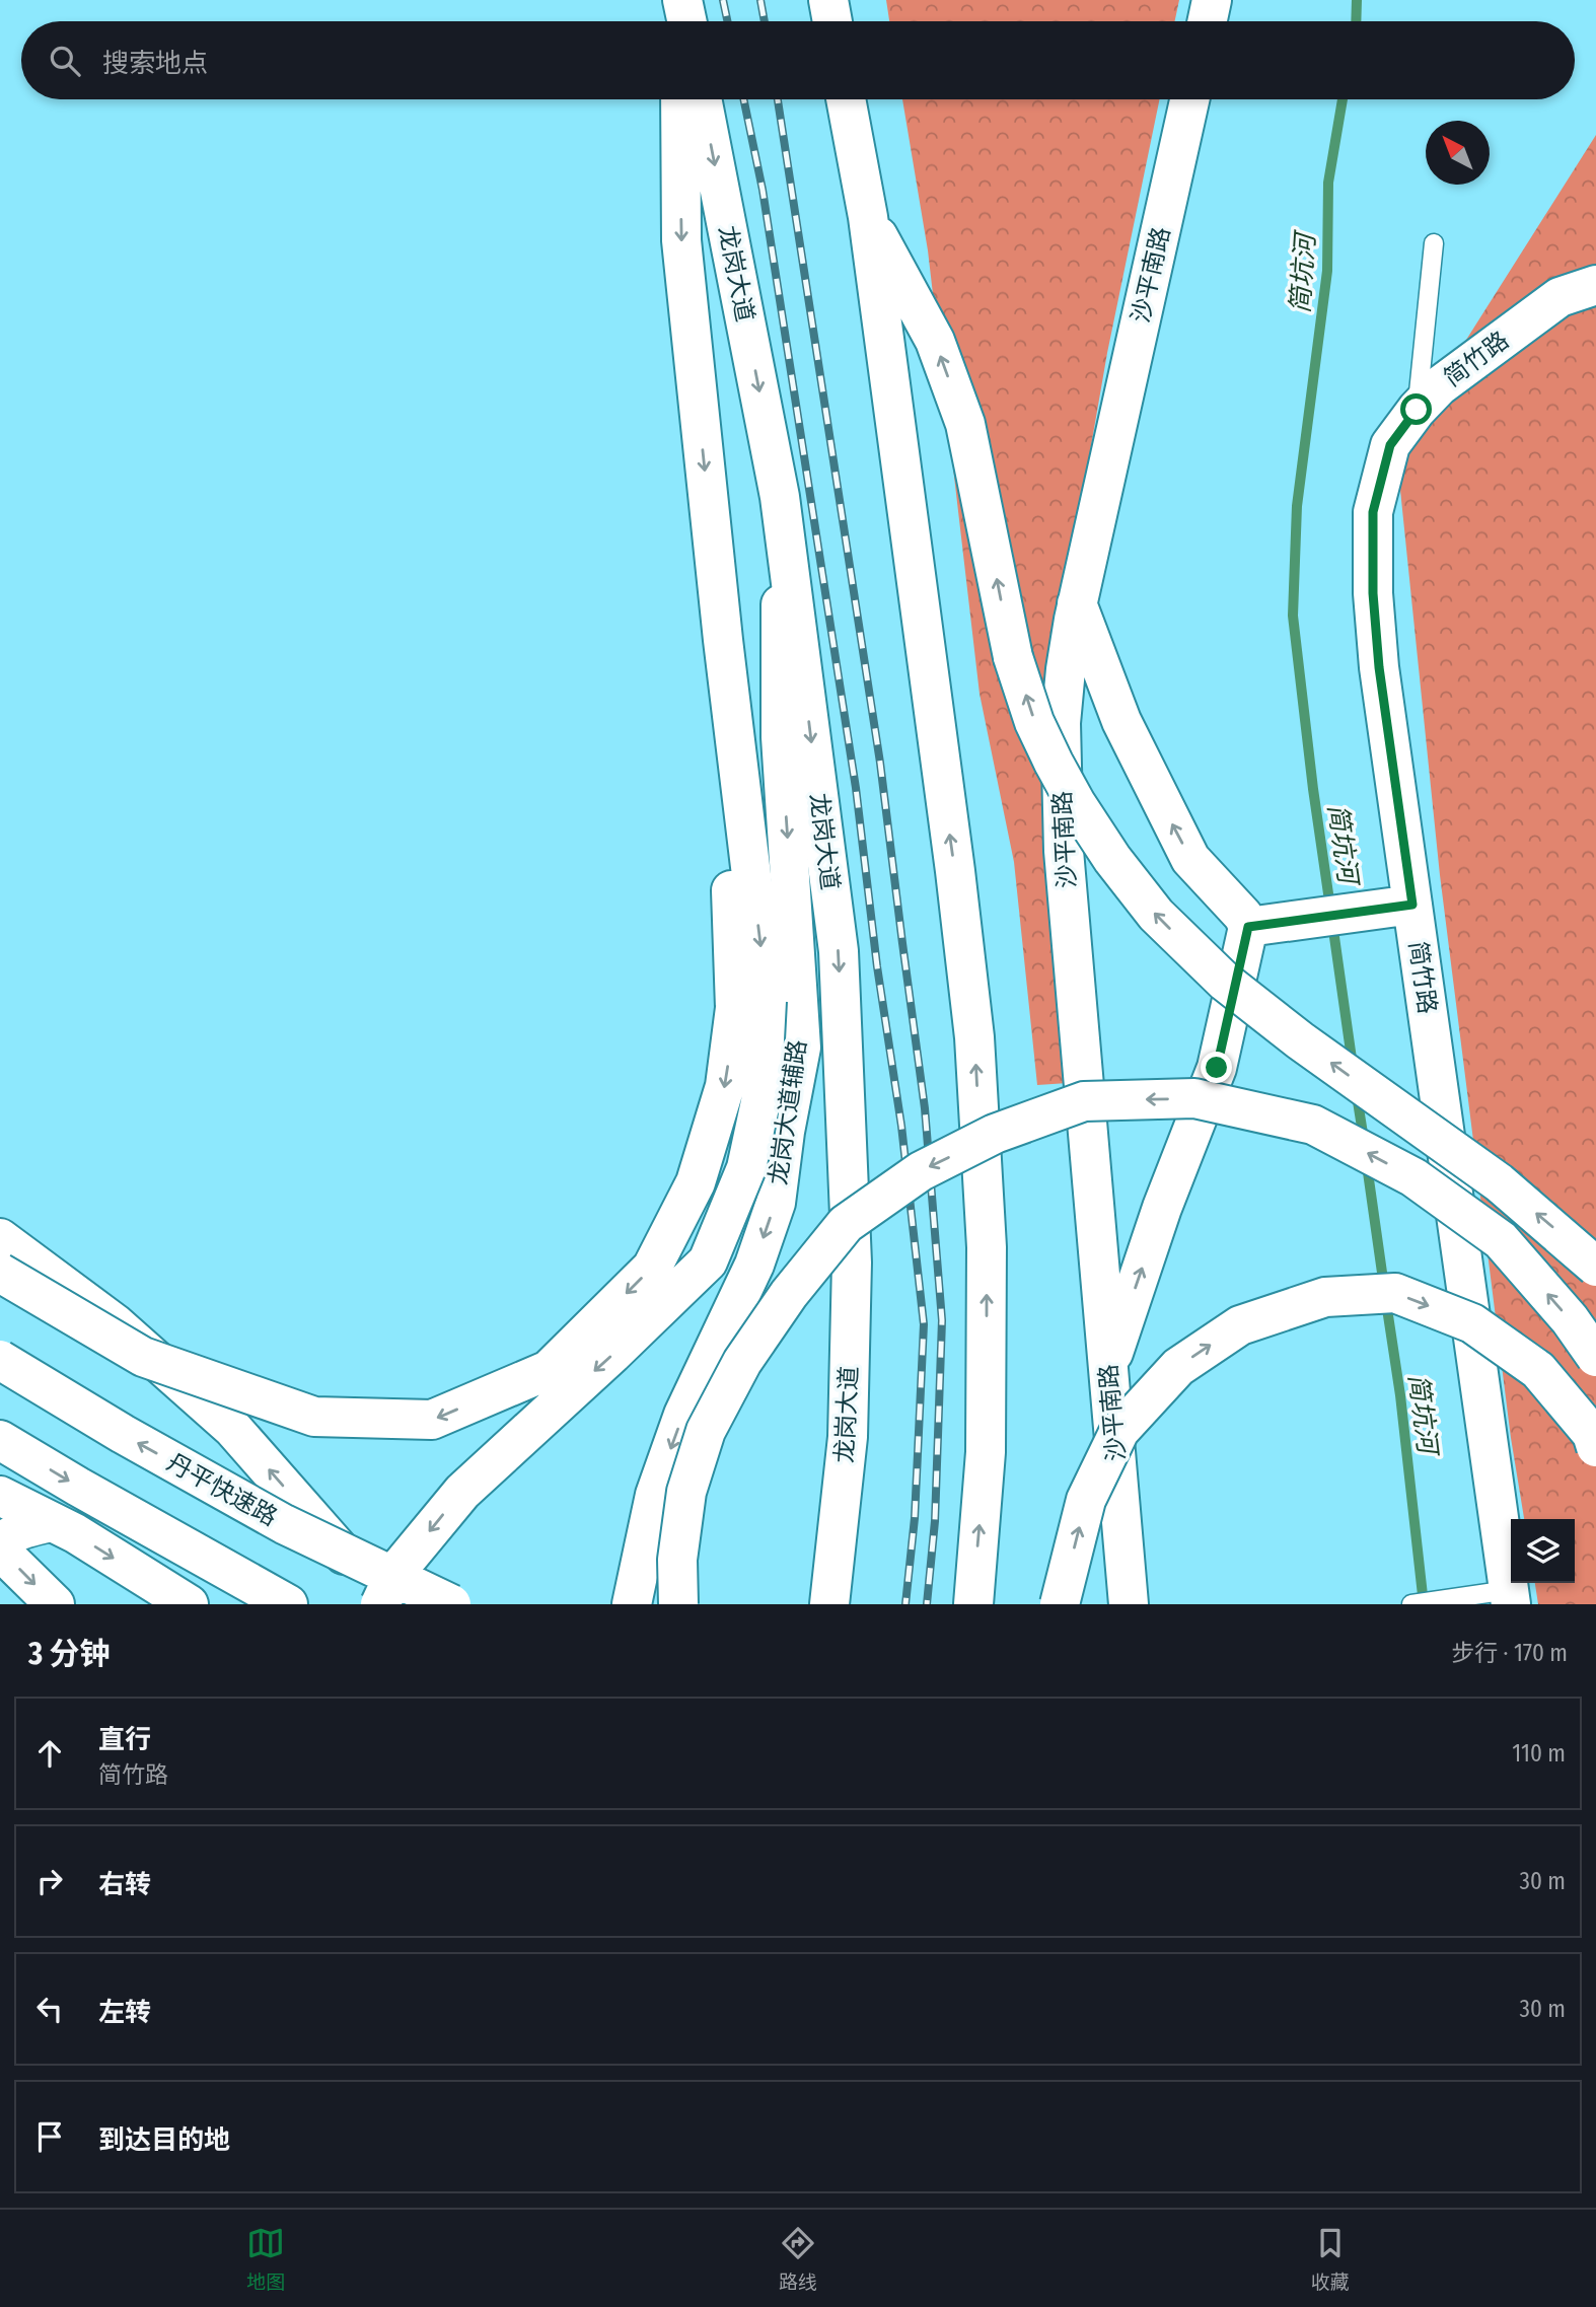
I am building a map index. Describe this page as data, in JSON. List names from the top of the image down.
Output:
{
  "streets": {
    "main road": [
      "龙岗大道",
      "沙平南路",
      "简竹路",
      "龙岗大道辅路",
      "丹平快速路"
    ]
  },
  "crossings": [
    ["龙岗大道", "龙岗大道辅路"]
  ],
  "water": ["简坑河"],
  "north": "top left",
  "page": {
    "search": "搜索地点",
    "heading": ["3 分钟", "步行 · 170 m"],
    "list": [
      ["直行", "简竹路", "110 m"],
      ["右转", "30 m"],
      ["左转", "30 m"],
      "到达目的地"
    ],
    "nav": ["地图", "路线", "收藏"]
  }
}
